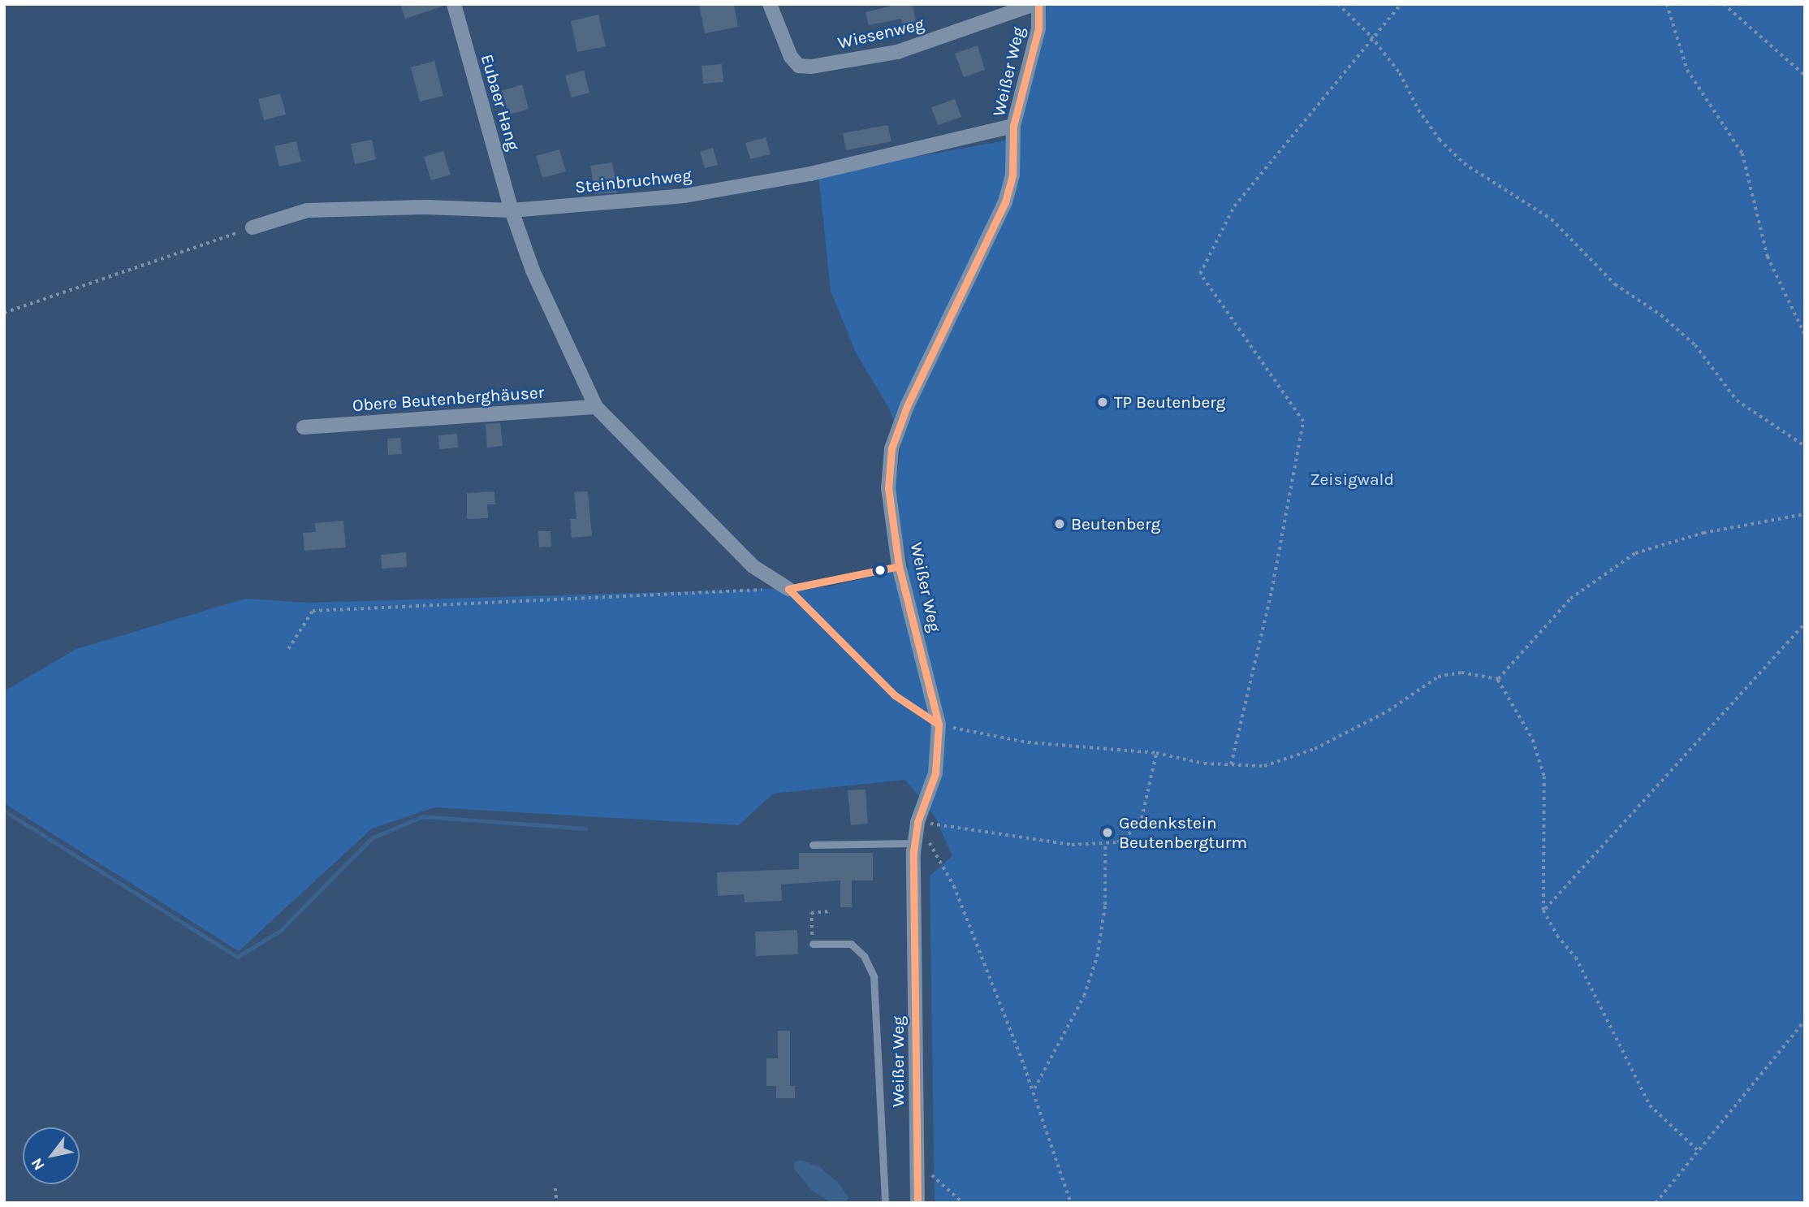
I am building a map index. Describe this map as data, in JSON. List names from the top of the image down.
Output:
{
  "streets": {
    "street": [
      "Wiesenweg",
      "Weißer Weg",
      "Eubaer Hang",
      "Steinbruchweg",
      "Obere Beutenberghäuser"
    ]
  },
  "crossings": [
    ["Wiesenweg", "Weißer Weg"],
    ["Weißer Weg", "Steinbruchweg"],
    ["Eubaer Hang", "Steinbruchweg"]
  ],
  "parks": ["Zeisigwald"],
  "places": ["TP Beutenberg", "Beutenberg", "Gedenkstein Beutenbergturm"],
  "north": "bottom left"
}
